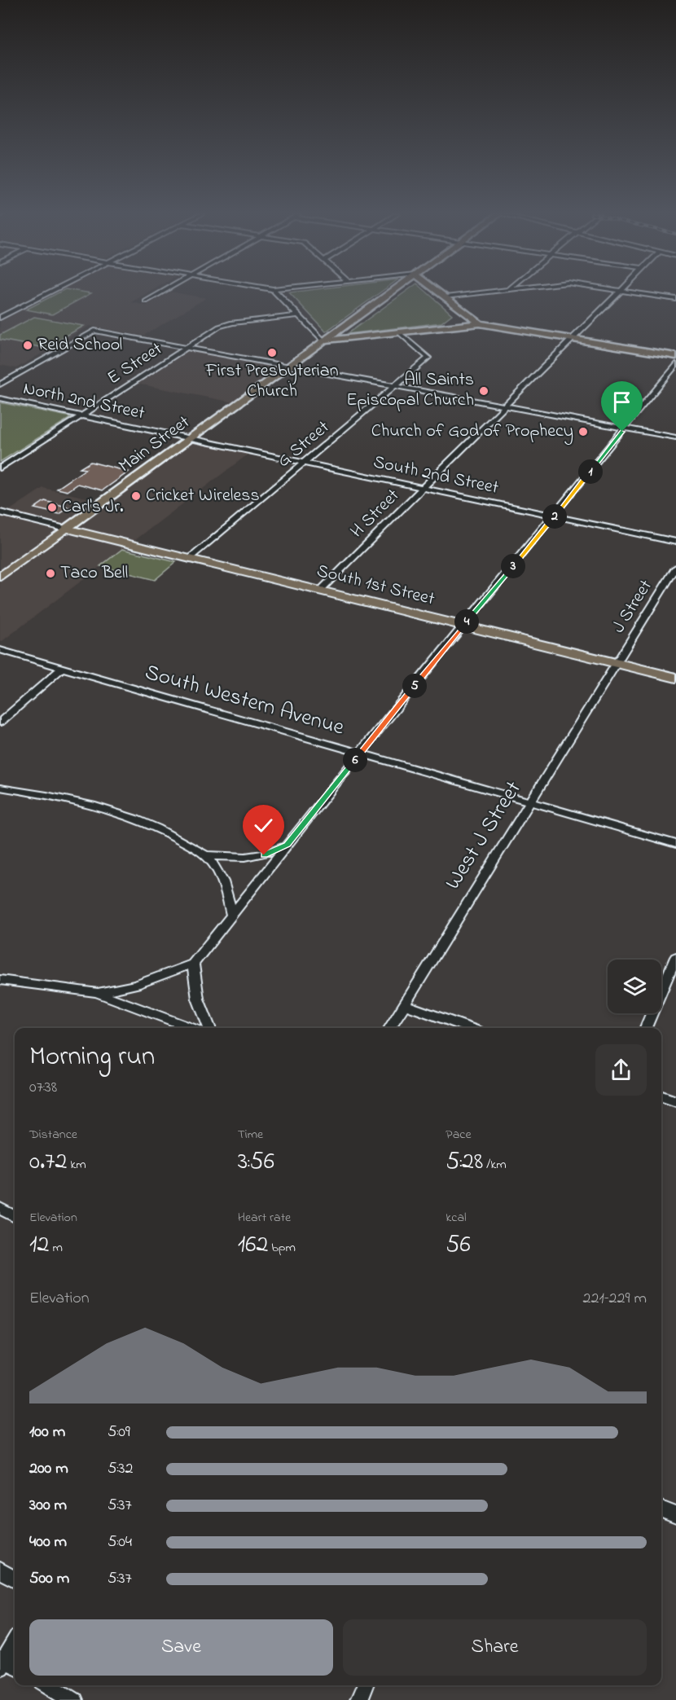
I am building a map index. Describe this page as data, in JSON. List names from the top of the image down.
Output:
{
  "streets": {
    "highway": ["South 1st Street"],
    "main road": ["Main Street"],
    "street": [
      "E Street",
      "North 2nd Street",
      "G Street",
      "South 2nd Street",
      "H Street",
      "J Street",
      "South Western Avenue",
      "West J Street"
    ]
  },
  "crossings": [
    ["E Street", "North 2nd Street"],
    ["North 2nd Street", "Main Street"],
    ["North 2nd Street", "South 2nd Street"],
    ["Main Street", "South 2nd Street"],
    ["Main Street", "South 1st Street"],
    ["G Street", "South 2nd Street"],
    ["G Street", "South 1st Street"],
    ["South 2nd Street", "H Street"],
    ["H Street", "South 1st Street"],
    ["South 1st Street", "J Street"],
    ["South 1st Street", "West J Street"],
    ["J Street", "West J Street"],
    ["South Western Avenue", "West J Street"]
  ],
  "places": [
    "Reid School",
    "First Presbyterian Church",
    "All Saints Episcopal Church",
    "Church of God of Prophecy",
    "Cricket Wireless",
    "Carl's Jr.",
    "Taco Bell"
  ],
  "page": {
    "pins": [
      "1",
      "2",
      "3",
      "4",
      "5",
      "6"
    ],
    "heading": ["Morning run", "07:38"],
    "stats": [
      ["Distance", "0.72 km"],
      ["Time", "3:56"],
      ["Pace", "5:28 /km"],
      ["Elevation", "12 m"],
      ["Heart rate", "162 bpm"],
      ["kcal", "56"]
    ],
    "chart": ["Elevation", "221–229 m"],
    "list": [
      {
        "name": "100 m",
        "note": "5:09"
      },
      {
        "name": "200 m",
        "note": "5:32"
      },
      {
        "name": "300 m",
        "note": "5:37"
      },
      {
        "name": "400 m",
        "note": "5:04"
      },
      {
        "name": "500 m",
        "note": "5:37"
      }
    ],
    "buttons": ["Save", "Share"]
  }
}
